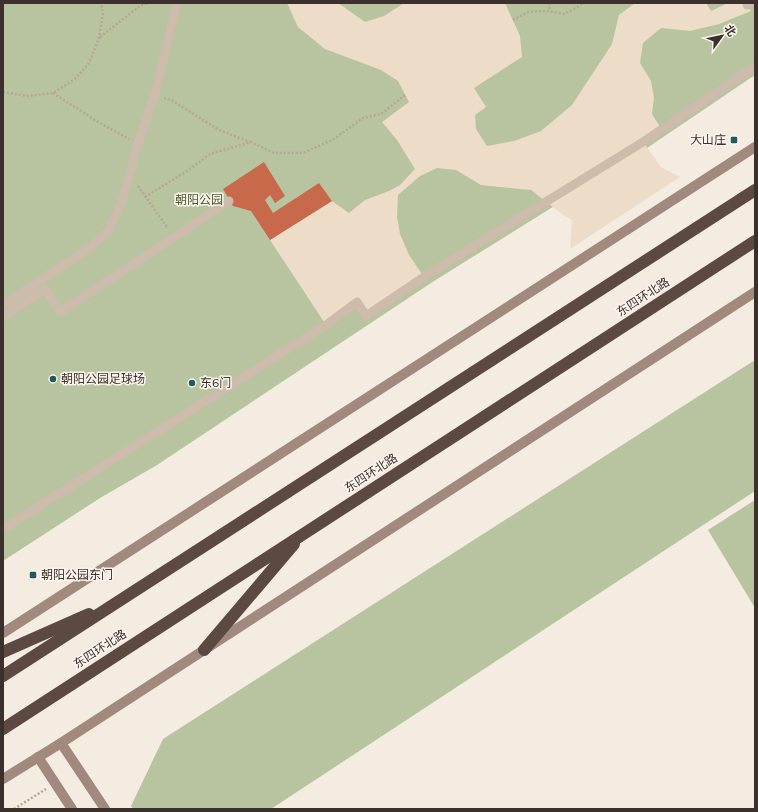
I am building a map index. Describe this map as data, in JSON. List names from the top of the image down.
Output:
{
  "streets": {
    "highway": ["东四环北路"]
  },
  "parks": ["朝阳公园"],
  "places": {
    "transit": ["大山庄", "朝阳公园东门"],
    "other": ["朝阳公园足球场", "东6门"]
  },
  "north": "top right"
}
